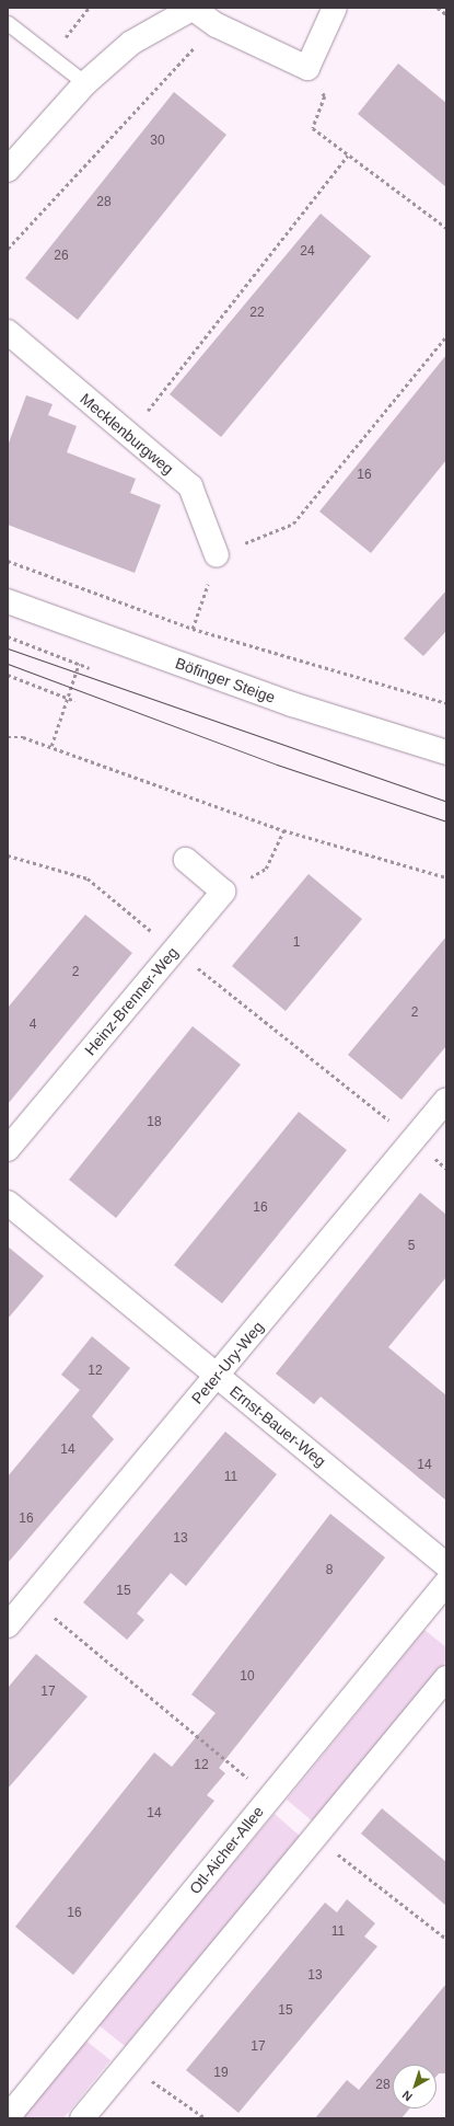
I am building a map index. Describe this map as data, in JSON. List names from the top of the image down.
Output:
{
  "streets": {
    "street": [
      "Mecklenburgweg",
      "Böfinger Steige",
      "Heinz-Brenner-Weg",
      "Peter-Ury-Weg",
      "Ernst-Bauer-Weg",
      "Otl-Aicher-Allee"
    ]
  },
  "crossings": [
    ["Peter-Ury-Weg", "Ernst-Bauer-Weg"]
  ],
  "house_numbers": [
    "30",
    "28",
    "24",
    "26",
    "22",
    "16",
    "1",
    "2",
    "2",
    "4",
    "18",
    "16",
    "5",
    "12",
    "14",
    "14",
    "11",
    "16",
    "13",
    "8",
    "15",
    "10",
    "17",
    "12",
    "14",
    "16",
    "11",
    "13",
    "15",
    "17",
    "19",
    "28"
  ],
  "north": "bottom left"
}
